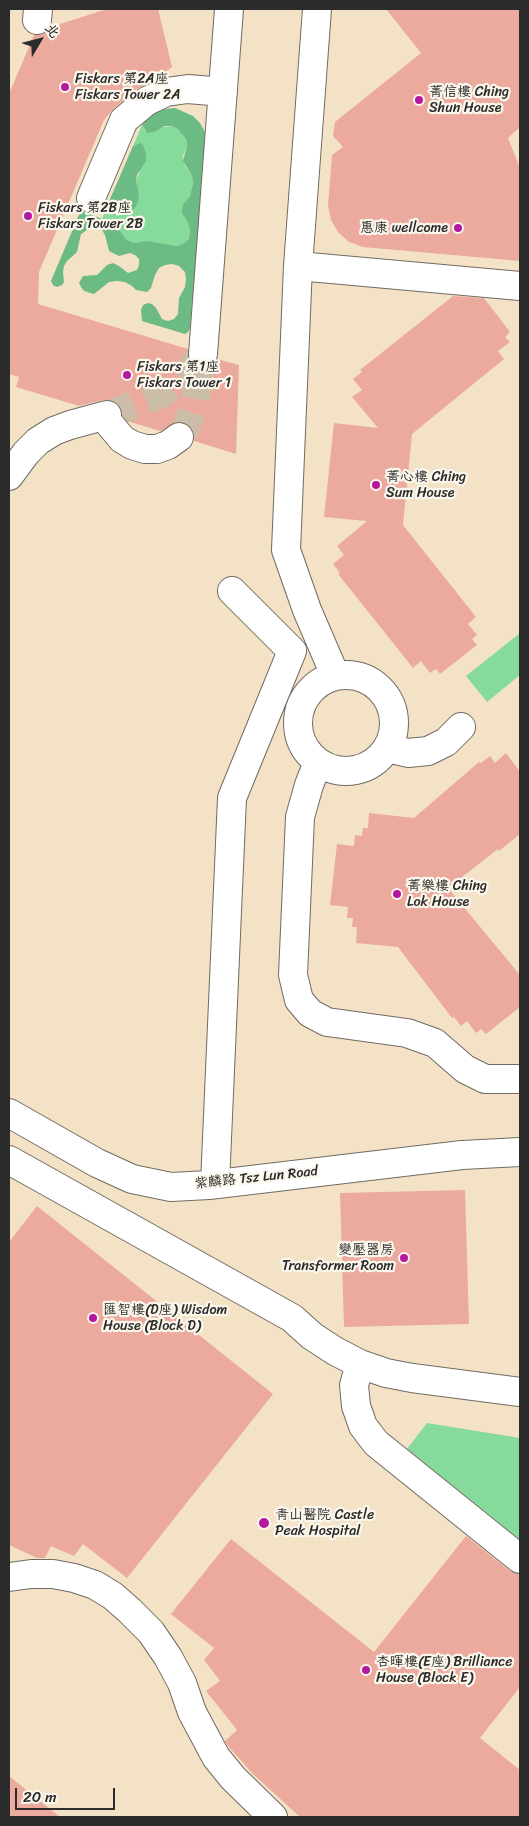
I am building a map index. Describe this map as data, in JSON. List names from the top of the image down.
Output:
{
  "streets": {
    "street": ["紫麟路 Tsz Lun Road"]
  },
  "places": [
    "Fiskars 第2A座 Fiskars Tower 2A",
    "菁信樓 Ching Shun House",
    "Fiskars 第2B座 Fiskars Tower 2B",
    "惠康 wellcome",
    "Fiskars 第1座 Fiskars Tower 1",
    "菁心樓 Ching Sum House",
    "菁樂樓 Ching Lok House",
    "變壓器房 Transformer Room",
    "匯智樓(D座) Wisdom House (Block D)",
    "青山醫院 Castle Peak Hospital",
    "杏暉樓(E座) Brilliance House (Block E)"
  ],
  "scale_bar": "20 m",
  "north": "top right"
}
